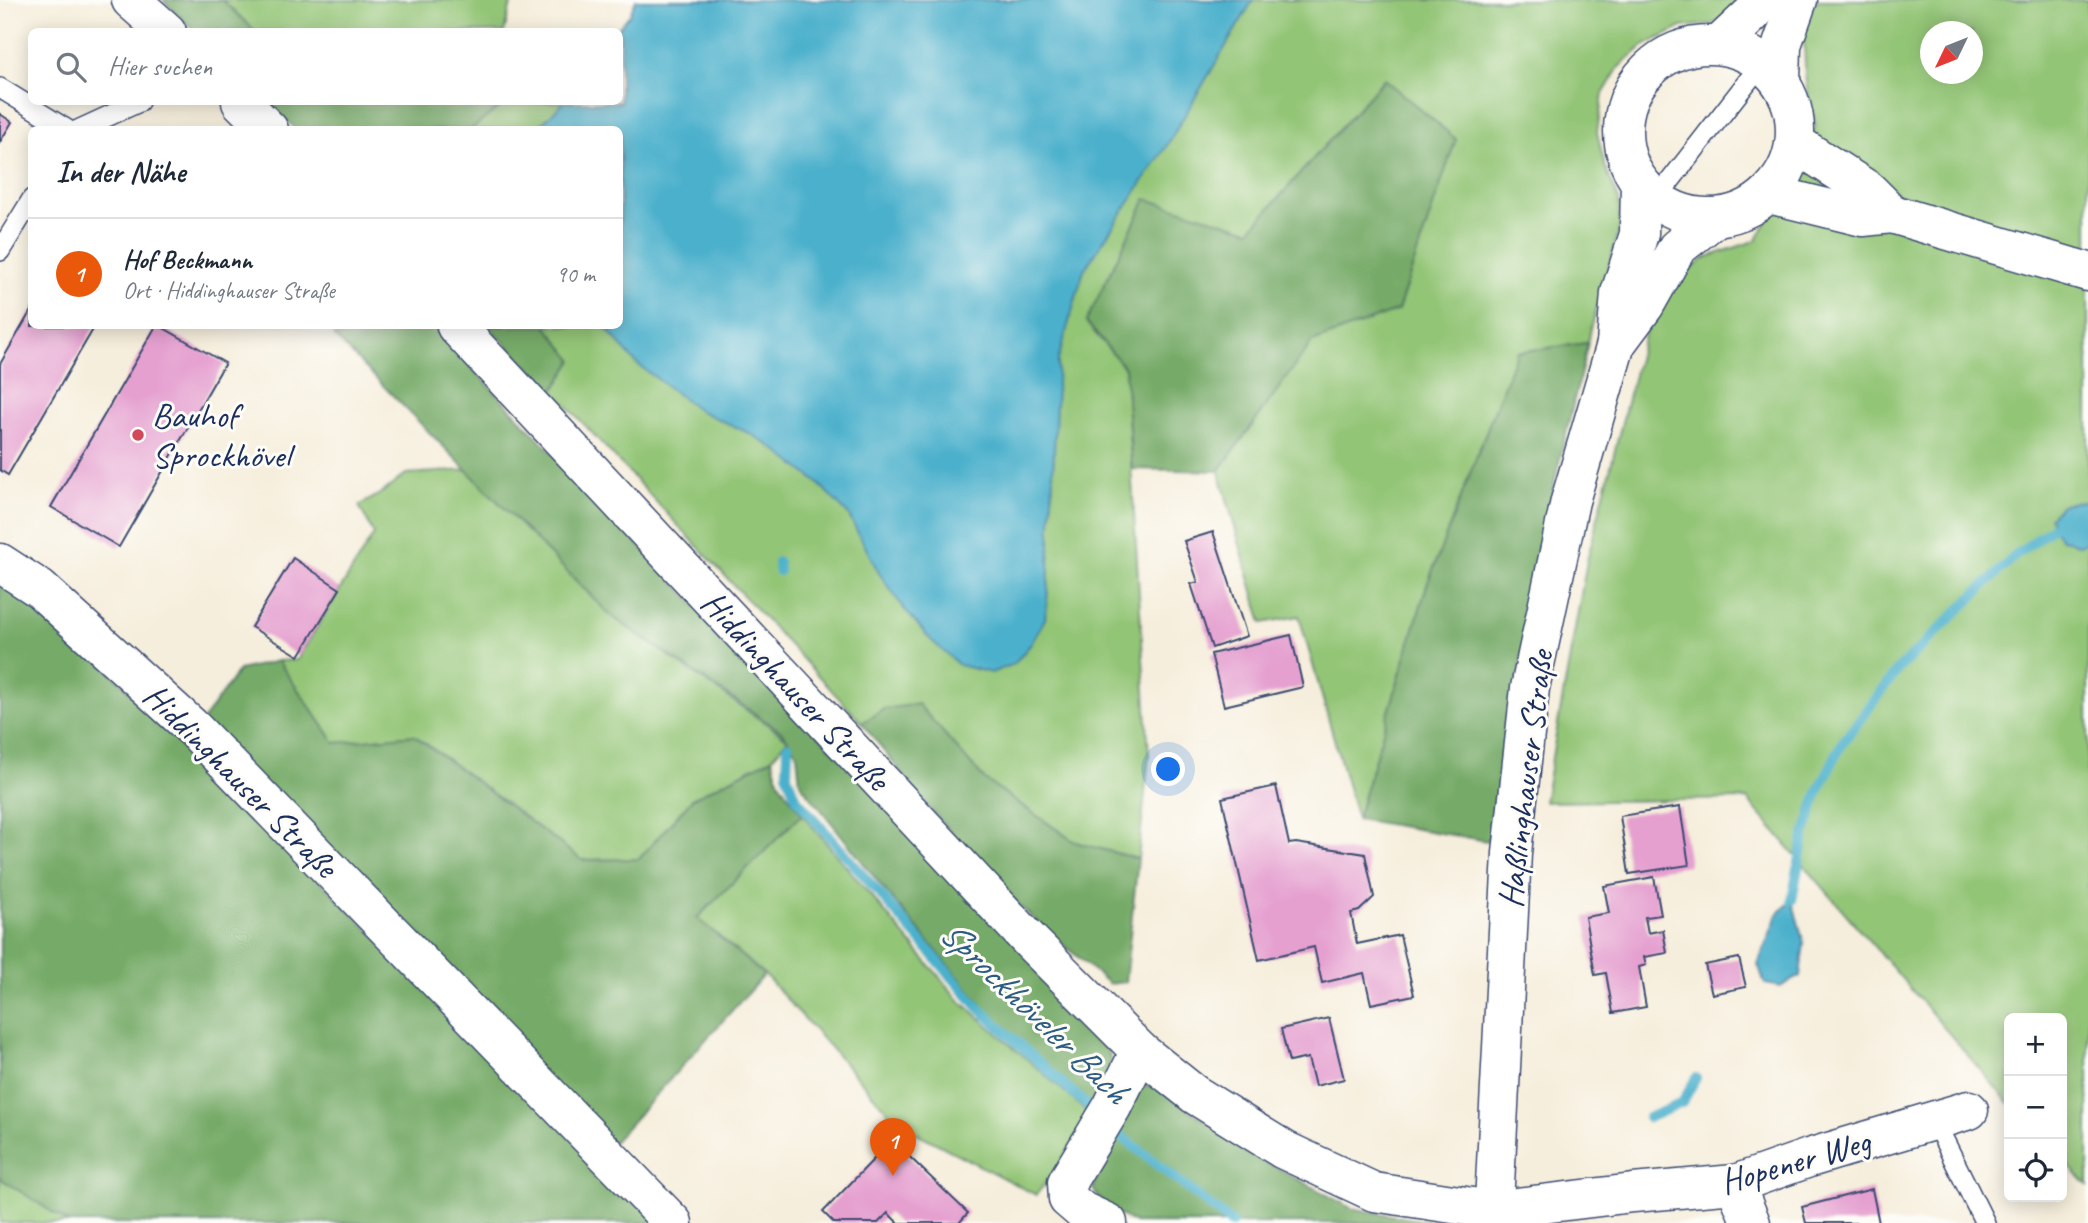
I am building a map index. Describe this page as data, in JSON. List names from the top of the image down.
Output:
{
  "streets": {
    "street": ["Hiddinghauser Straße", "Haßlinghauser Straße", "Hopener Weg"]
  },
  "crossings": [
    ["Hiddinghauser Straße", "Haßlinghauser Straße"],
    ["Hiddinghauser Straße", "Hopener Weg"],
    ["Haßlinghauser Straße", "Hopener Weg"]
  ],
  "water": ["Sprockhöveler Bach"],
  "places": ["Bauhof Sprockhövel"],
  "north": "bottom left",
  "page": {
    "search": "Hier suchen",
    "heading": "In der Nähe",
    "list": [
      {
        "mark": "1",
        "name": "Hof Beckmann",
        "note": "Ort · Hiddinghauser Straße",
        "value": "90 m"
      }
    ],
    "map_buttons": ["+", "−"],
    "pins": "1"
  }
}
